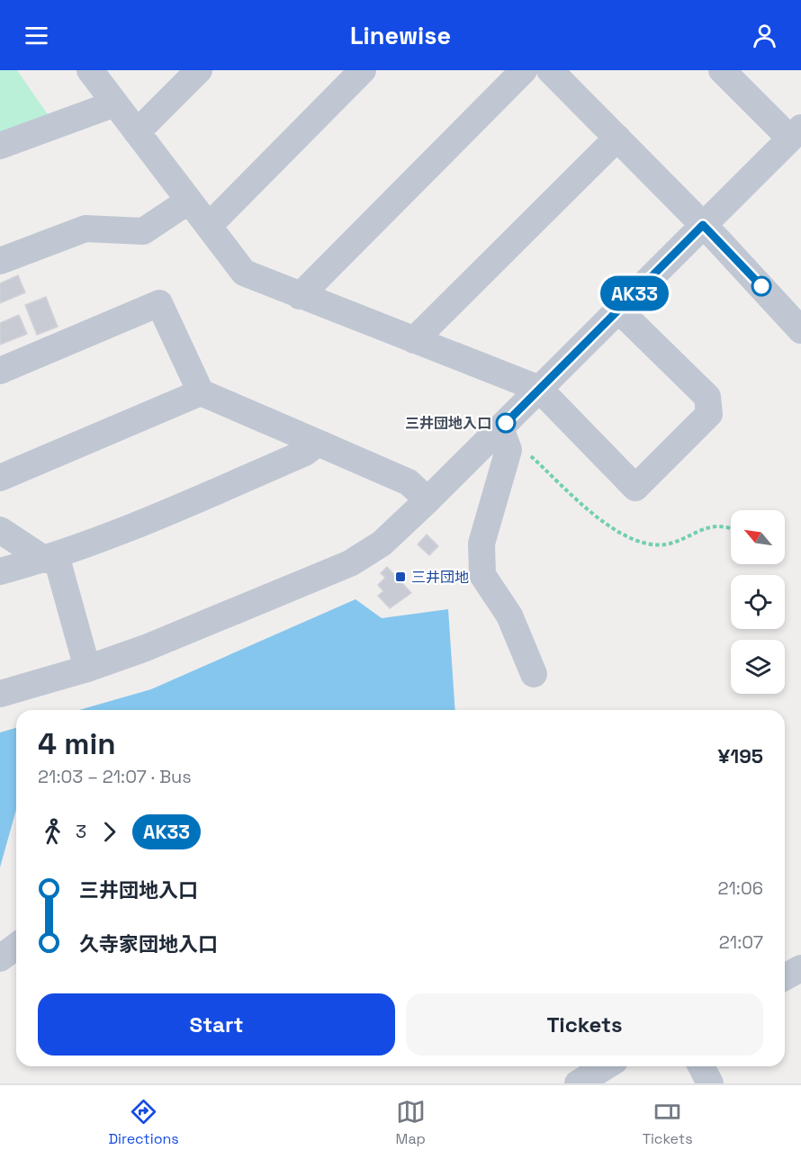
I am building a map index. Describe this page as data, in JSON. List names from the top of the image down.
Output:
{
  "places": {
    "other": ["三井団地入口"],
    "transit": ["三井団地"]
  },
  "lines": ["bus line AK33"],
  "north": "top left",
  "page": {
    "header": "Linewise",
    "on_map": "AK33",
    "heading": ["4 min", "21:03 – 21:07 · Bus", "¥195"],
    "legs": ["3", "AK33"],
    "list": [
      {
        "name": "三井団地入口",
        "value": "21:06"
      },
      {
        "name": "久寺家団地入口",
        "value": "21:07"
      }
    ],
    "buttons": ["Start", "Tickets"],
    "tabs": ["Directions", "Map", "Tickets"]
  }
}
